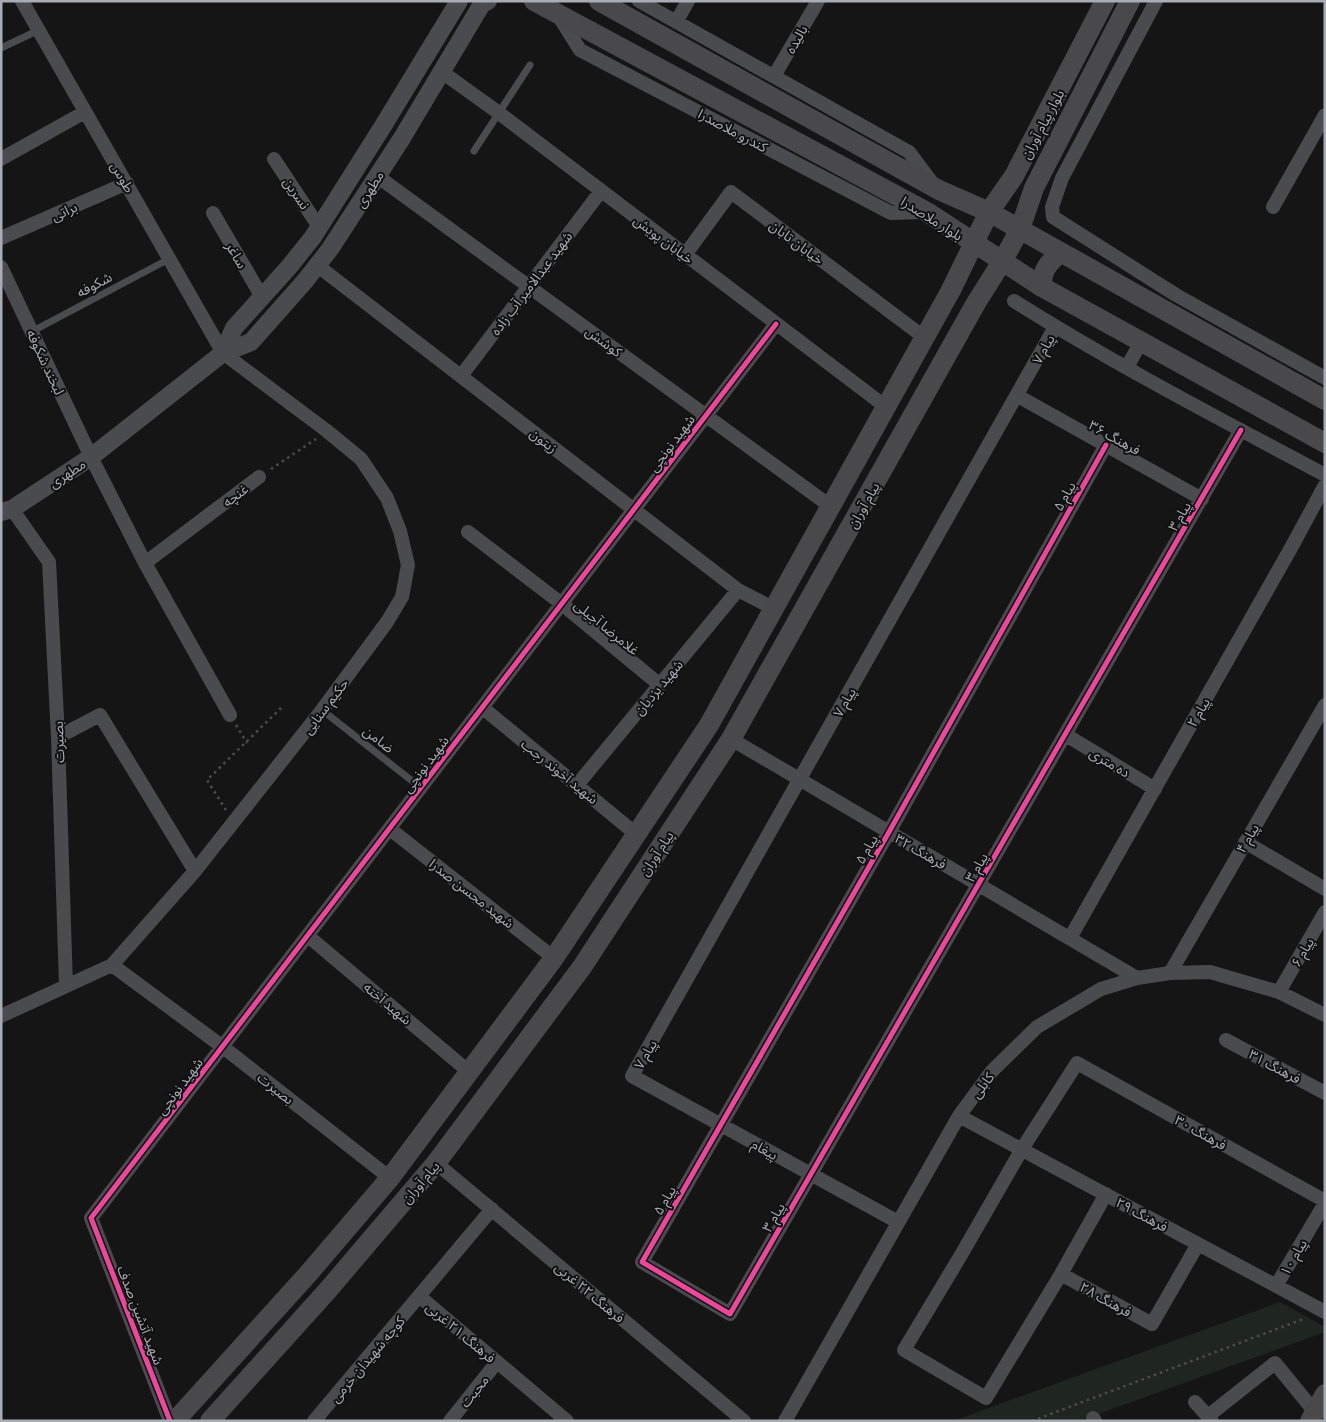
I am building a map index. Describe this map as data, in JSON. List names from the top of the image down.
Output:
{
  "streets": {
    "main road": ["بلوار پیام آوران", "بلوار ملاصدرا", "پیام آوران"],
    "street": [
      "بالیده",
      "طوس",
      "مطهری",
      "نسرین",
      "براتی",
      "خیابان پویش",
      "خیابان تابان",
      "ساغر",
      "شهید عبدالامیر آب زاده",
      "کوشش",
      "پیام ۷",
      "لبخند شکوفه",
      "فرهنگ ۳۶",
      "زیتون",
      "شهید نونچی",
      "غنچه",
      "پیام ۵",
      "پیام ۳",
      "غلامرضا آجیلی",
      "شهید یزدیان",
      "حکیم سنایی",
      "پیام ۲",
      "بصیرت",
      "ده متری",
      "شهید آخوند رجب",
      "پیام ۴",
      "فرهنگ ۳۲",
      "شهید محسن صدرا",
      "پیام ۶",
      "شهید آخته",
      "فرهنگ ۳۱",
      "کابلی",
      "فرهنگ ۳۰",
      "پیغام",
      "فرهنگ ۲۹",
      "پیام ۱۰",
      "فرهنگ ۲۲ غربی",
      "فرهنگ ۲۸",
      "شهید آتشین صدف",
      "فرهنگ ۲۱ غربی",
      "کوچه شهیدان خرمی",
      "محبت"
    ],
    "lane": ["شکوفه", "ضامن"]
  },
  "crossings": [
    ["بلوار پیام آوران", "بلوار ملاصدرا"],
    ["بلوار پیام آوران", "پیام آوران"],
    ["طوس", "مطهری"],
    ["طوس", "براتی"],
    ["طوس", "شکوفه"],
    ["طوس", "حکیم سنایی"],
    ["مطهری", "نسرین"],
    ["مطهری", "خیابان پویش"],
    ["مطهری", "ساغر"],
    ["مطهری", "کوشش"],
    ["مطهری", "لبخند شکوفه"],
    ["مطهری", "زیتون"],
    ["مطهری", "حکیم سنایی"],
    ["مطهری", "بصیرت"],
    ["بلوار ملاصدرا", "پیام آوران"],
    ["خیابان پویش", "خیابان تابان"],
    ["خیابان پویش", "شهید عبدالامیر آب زاده"],
    ["خیابان پویش", "شهید نونچی"],
    ["خیابان پویش", "پیام آوران"],
    ["خیابان تابان", "پیام آوران"],
    ["شهید عبدالامیر آب زاده", "کوشش"],
    ["شهید عبدالامیر آب زاده", "زیتون"],
    ["شکوفه", "لبخند شکوفه"],
    ["کوشش", "شهید نونچی"],
    ["کوشش", "پیام آوران"],
    ["پیام ۷", "فرهنگ ۳۶"],
    ["پیام ۷", "فرهنگ ۳۲"],
    ["پیام ۷", "پیغام"],
    ["لبخند شکوفه", "غنچه"],
    ["فرهنگ ۳۶", "پیام ۵"],
    ["فرهنگ ۳۶", "پیام ۳"],
    ["زیتون", "شهید نونچی"],
    ["زیتون", "پیام آوران"],
    ["زیتون", "شهید یزدیان"],
    ["شهید نونچی", "غلامرضا آجیلی"],
    ["شهید نونچی", "ضامن"],
    ["شهید نونچی", "بصیرت"],
    ["شهید نونچی", "شهید آخوند رجب"],
    ["شهید نونچی", "شهید محسن صدرا"],
    ["شهید نونچی", "شهید آخته"],
    ["شهید نونچی", "شهید آتشین صدف"],
    ["غنچه", "حکیم سنایی"],
    ["پیام ۵", "پیام ۳"],
    ["پیام ۵", "فرهنگ ۳۲"],
    ["پیام ۵", "پیغام"],
    ["پیام آوران", "بصیرت"],
    ["پیام آوران", "شهید آخوند رجب"],
    ["پیام آوران", "فرهنگ ۳۲"],
    ["پیام آوران", "شهید محسن صدرا"],
    ["پیام آوران", "شهید آخته"],
    ["پیام آوران", "فرهنگ ۲۲ غربی"],
    ["پیام ۳", "ده متری"],
    ["پیام ۳", "فرهنگ ۳۲"],
    ["پیام ۳", "پیغام"],
    ["غلامرضا آجیلی", "شهید یزدیان"],
    ["شهید یزدیان", "شهید آخوند رجب"],
    ["حکیم سنایی", "ضامن"],
    ["حکیم سنایی", "بصیرت"],
    ["پیام ۲", "ده متری"],
    ["پیام ۲", "فرهنگ ۳۲"],
    ["پیام ۴", "کابلی"],
    ["فرهنگ ۳۲", "کابلی"],
    ["پیام ۶", "کابلی"],
    ["کابلی", "پیغام"],
    ["کابلی", "فرهنگ ۲۹"],
    ["فرهنگ ۳۰", "فرهنگ ۲۹"],
    ["فرهنگ ۳۰", "پیام ۱۰"],
    ["فرهنگ ۲۹", "پیام ۱۰"],
    ["فرهنگ ۲۹", "فرهنگ ۲۸"],
    ["فرهنگ ۲۲ غربی", "فرهنگ ۲۱ غربی"],
    ["فرهنگ ۲۱ غربی", "کوچه شهیدان خرمی"],
    ["فرهنگ ۲۱ غربی", "محبت"]
  ]
}
